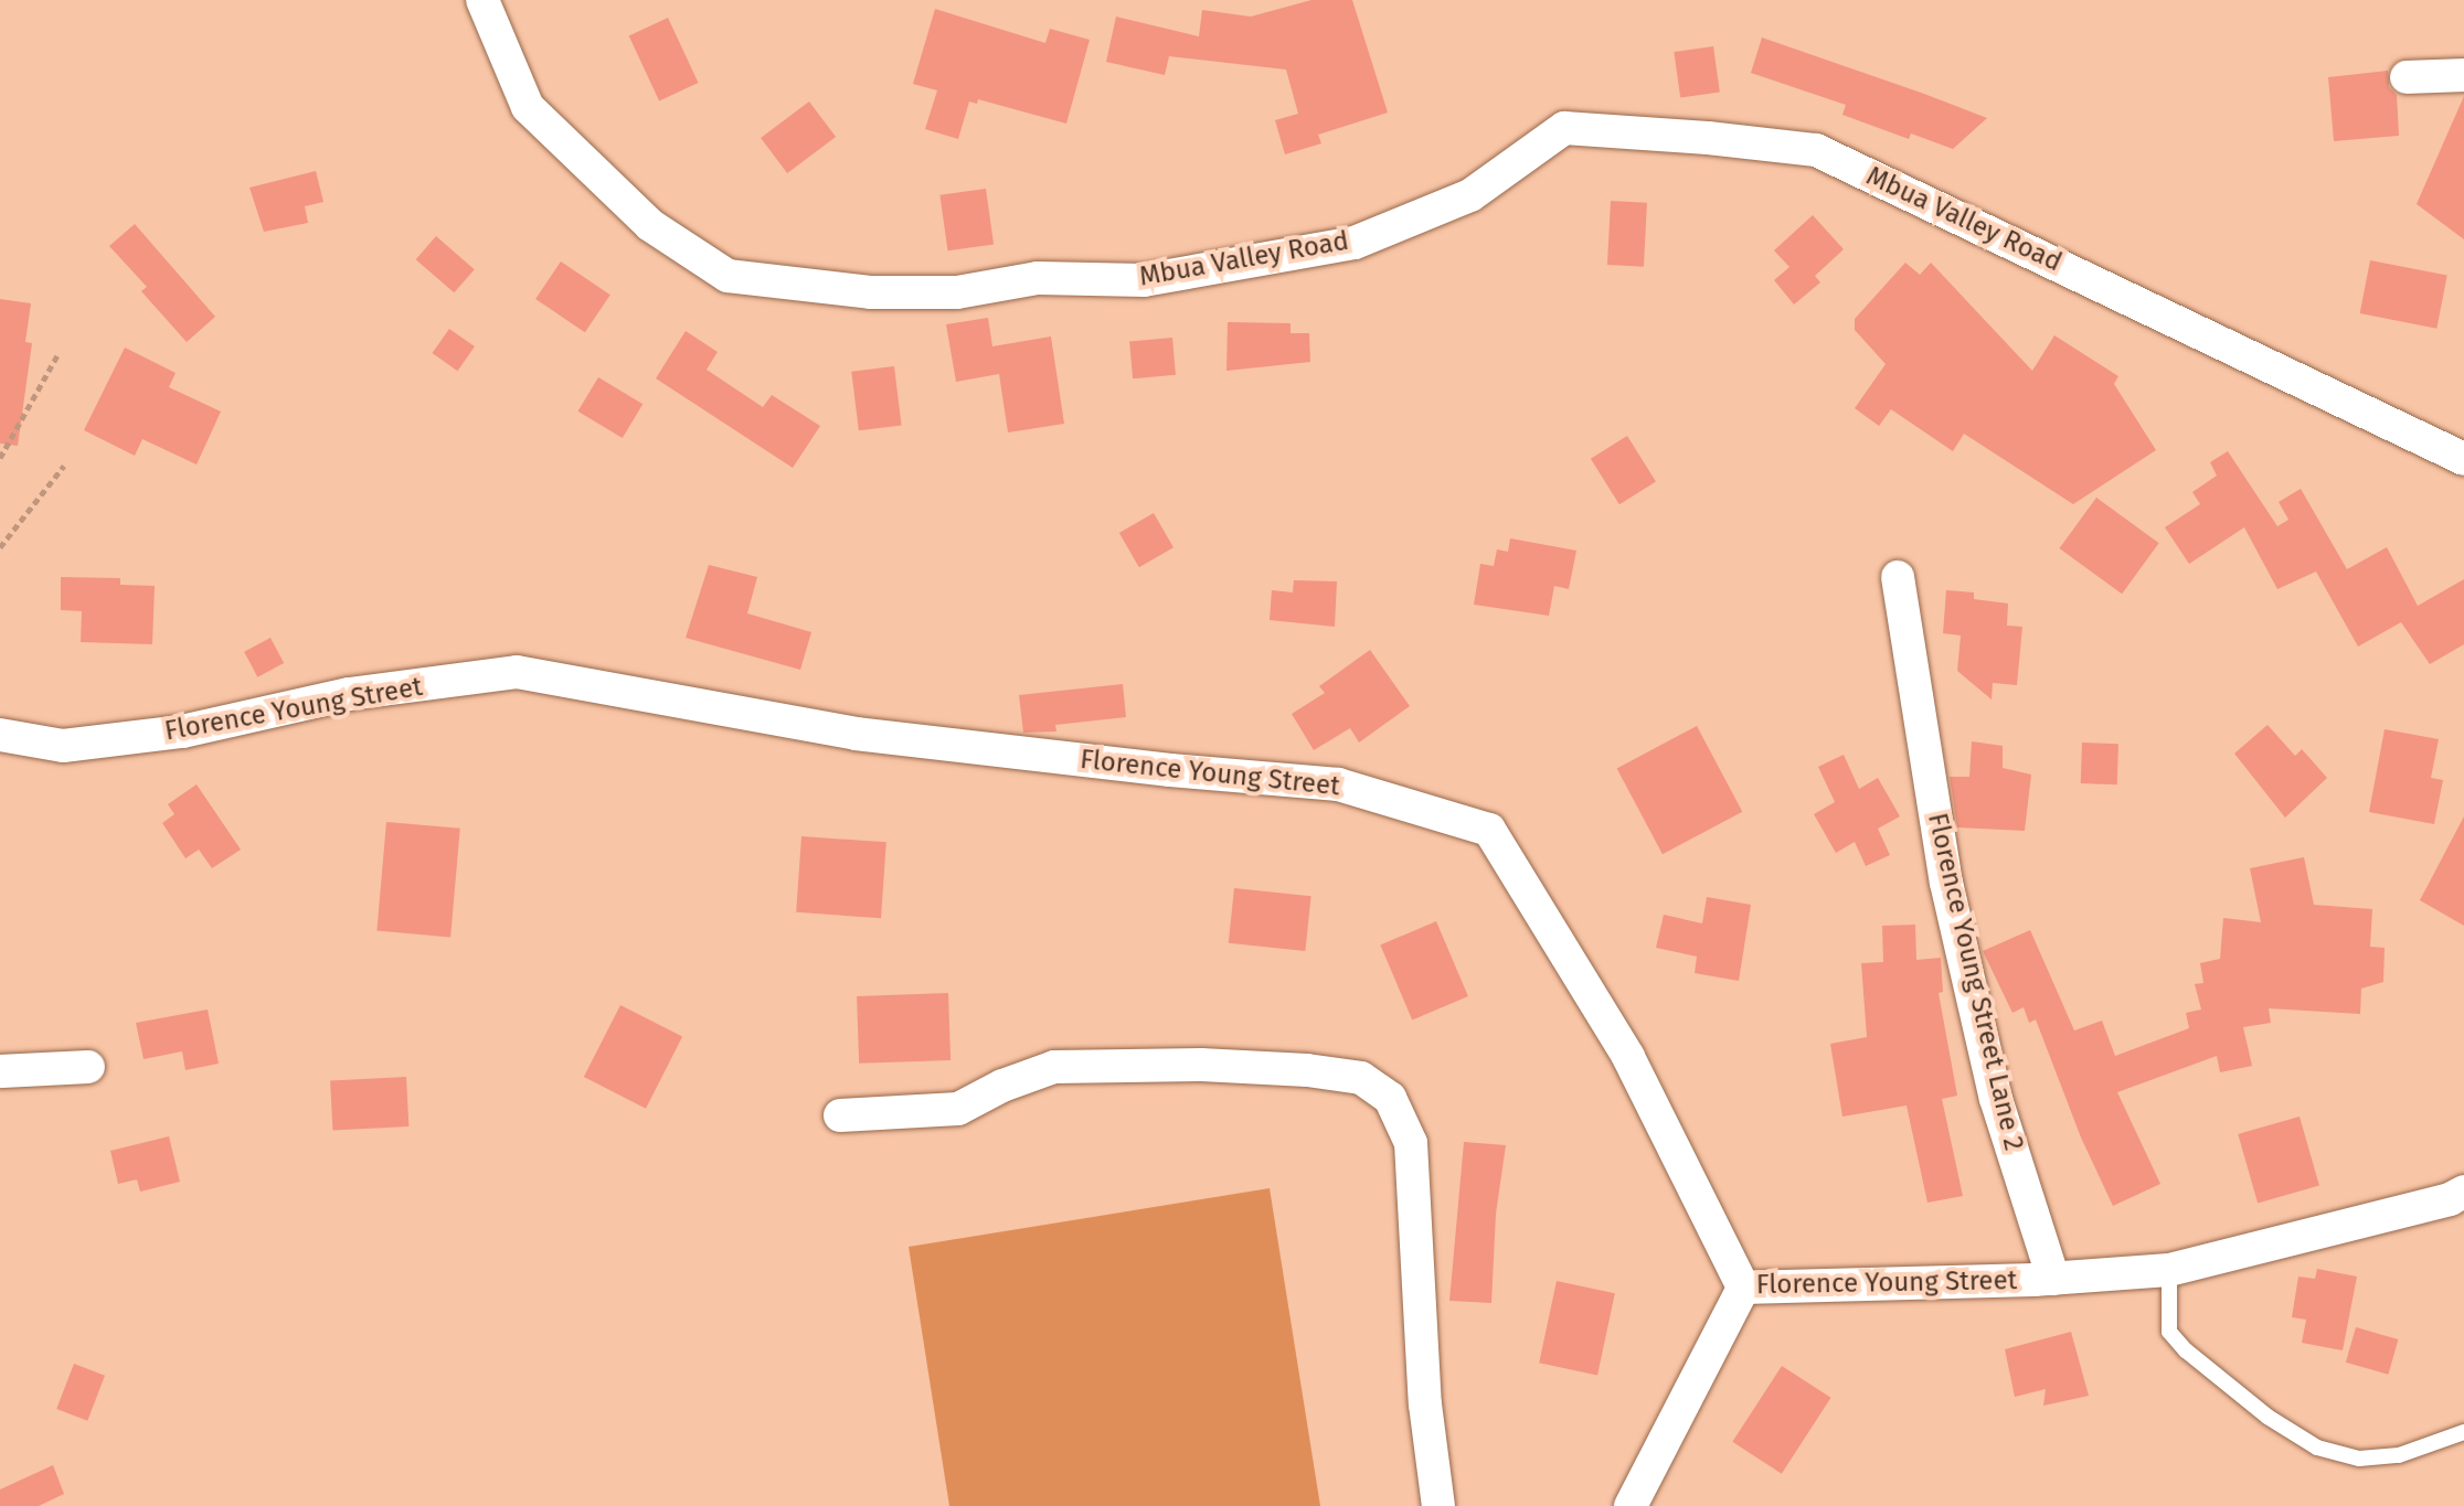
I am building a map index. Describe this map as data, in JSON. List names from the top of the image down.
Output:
{
  "streets": {
    "street": ["Mbua Valley Road", "Florence Young Street", "Florence Young Street Lane 2"]
  },
  "crossings": [
    ["Florence Young Street", "Florence Young Street Lane 2"]
  ]
}
